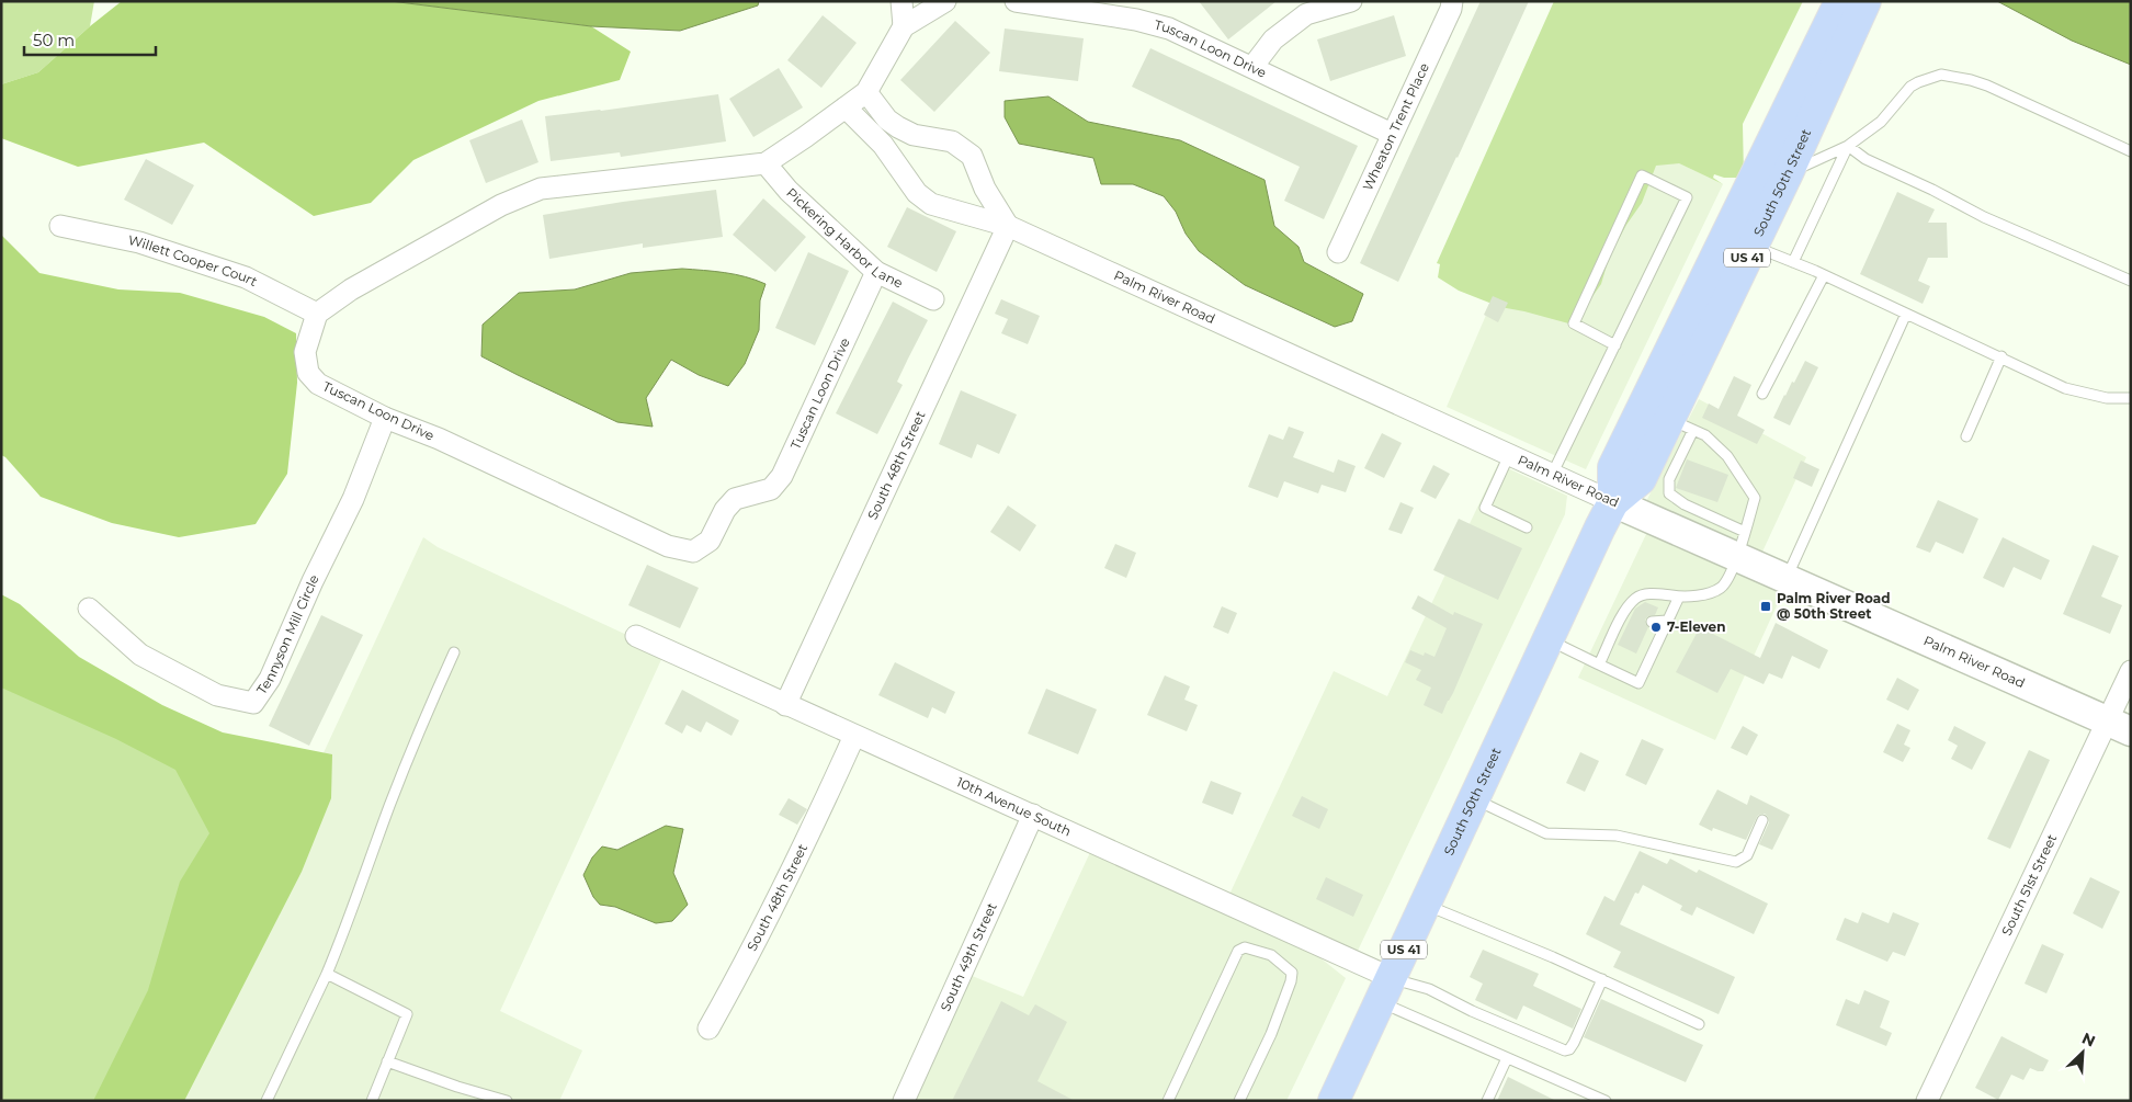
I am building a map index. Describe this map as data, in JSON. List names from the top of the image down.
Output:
{
  "streets": {
    "main road": ["South 50th Street", "US 41"],
    "street": [
      "Tuscan Loon Drive",
      "Wheaton Trent Place",
      "Pickering Harbor Lane",
      "Willett Cooper Court",
      "Palm River Road",
      "South 48th Street",
      "Tennyson Mill Circle",
      "10th Avenue South",
      "South 51st Street",
      "South 49th Street"
    ]
  },
  "crossings": [
    ["Tuscan Loon Drive", "Wheaton Trent Place"],
    ["Tuscan Loon Drive", "Pickering Harbor Lane"],
    ["Tuscan Loon Drive", "Willett Cooper Court"],
    ["Tuscan Loon Drive", "Tennyson Mill Circle"],
    ["South 50th Street", "Palm River Road"],
    ["South 50th Street", "10th Avenue South"],
    ["Palm River Road", "South 48th Street"],
    ["Palm River Road", "South 51st Street"],
    ["South 48th Street", "10th Avenue South"],
    ["10th Avenue South", "South 49th Street"]
  ],
  "places": {
    "transit": ["Palm River Road @ 50th Street"],
    "other": ["7-Eleven"]
  },
  "scale_bar": "50 m",
  "north": "top right"
}
